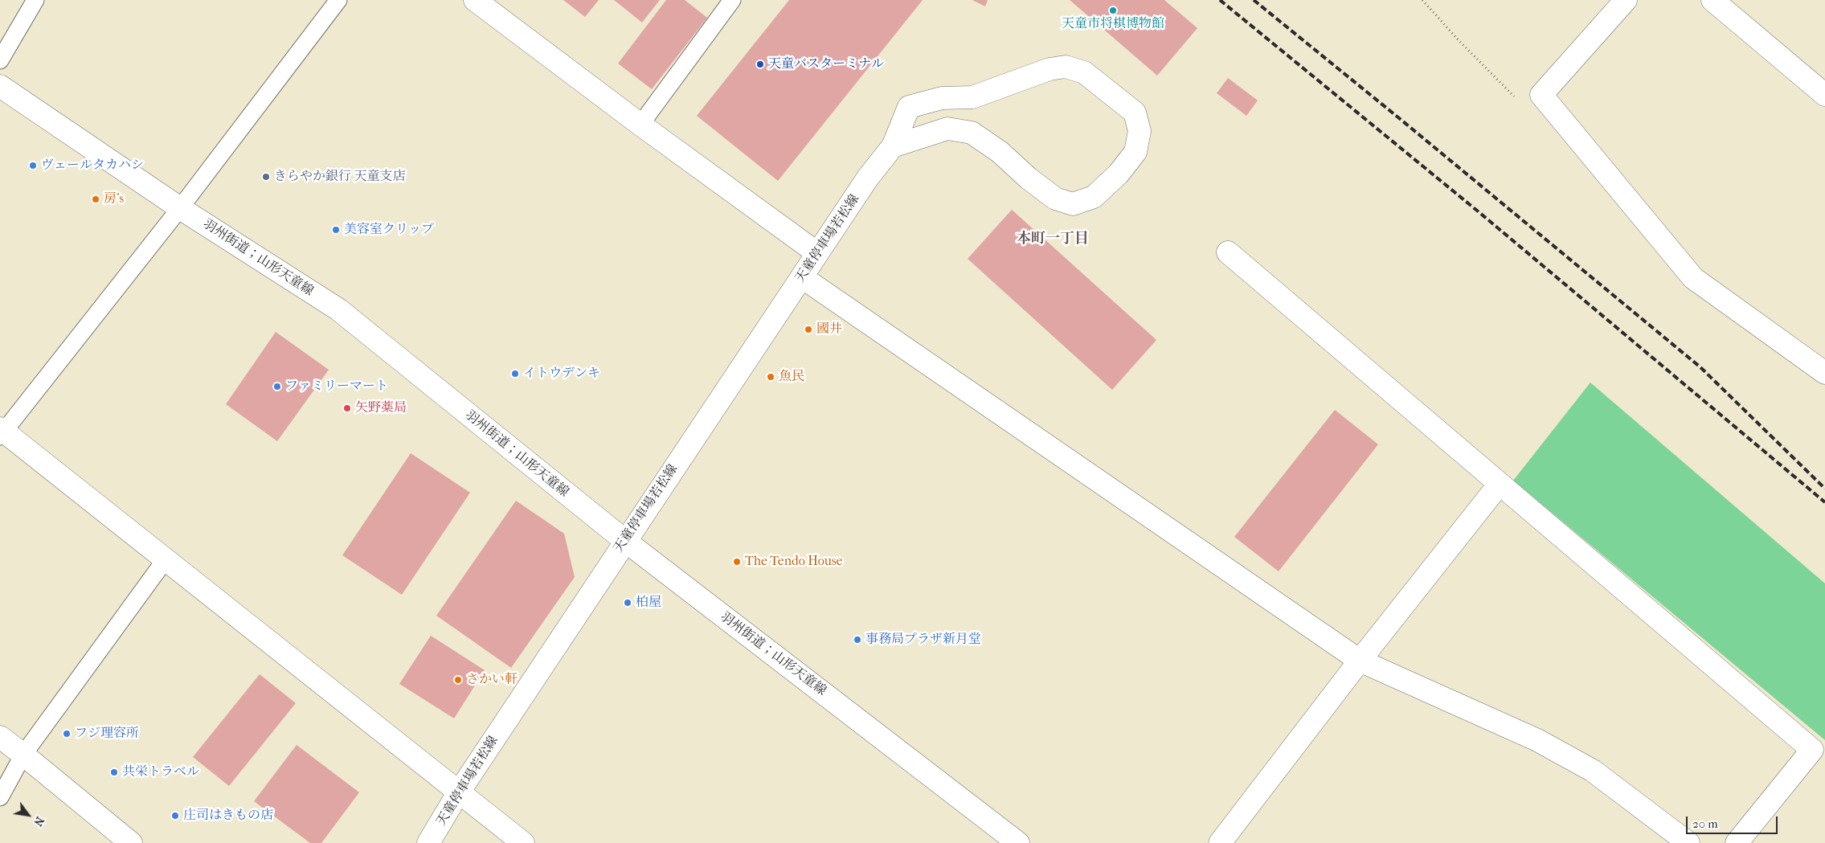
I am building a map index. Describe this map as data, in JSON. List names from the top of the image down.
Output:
{
  "streets": {
    "street": ["天童停車場若松線", "羽州街道；山形天童線"]
  },
  "crossings": [
    ["天童停車場若松線", "羽州街道；山形天童線"]
  ],
  "districts": ["本町一丁目"],
  "places": [
    "天童市将棋博物館",
    "天童バスターミナル",
    "ヴェールタカハシ",
    "きらやか銀行 天童支店",
    "房's",
    "美容室クリップ",
    "國井",
    "イトウデンキ",
    "魚民",
    "ファミリーマート",
    "矢野薬局",
    "The Tendo House",
    "柏屋",
    "事務局プラザ新月堂",
    "さかい軒",
    "フジ理容所",
    "共栄トラベル",
    "庄司はきもの店"
  ],
  "scale_bar": "20 m",
  "north": "bottom right"
}
